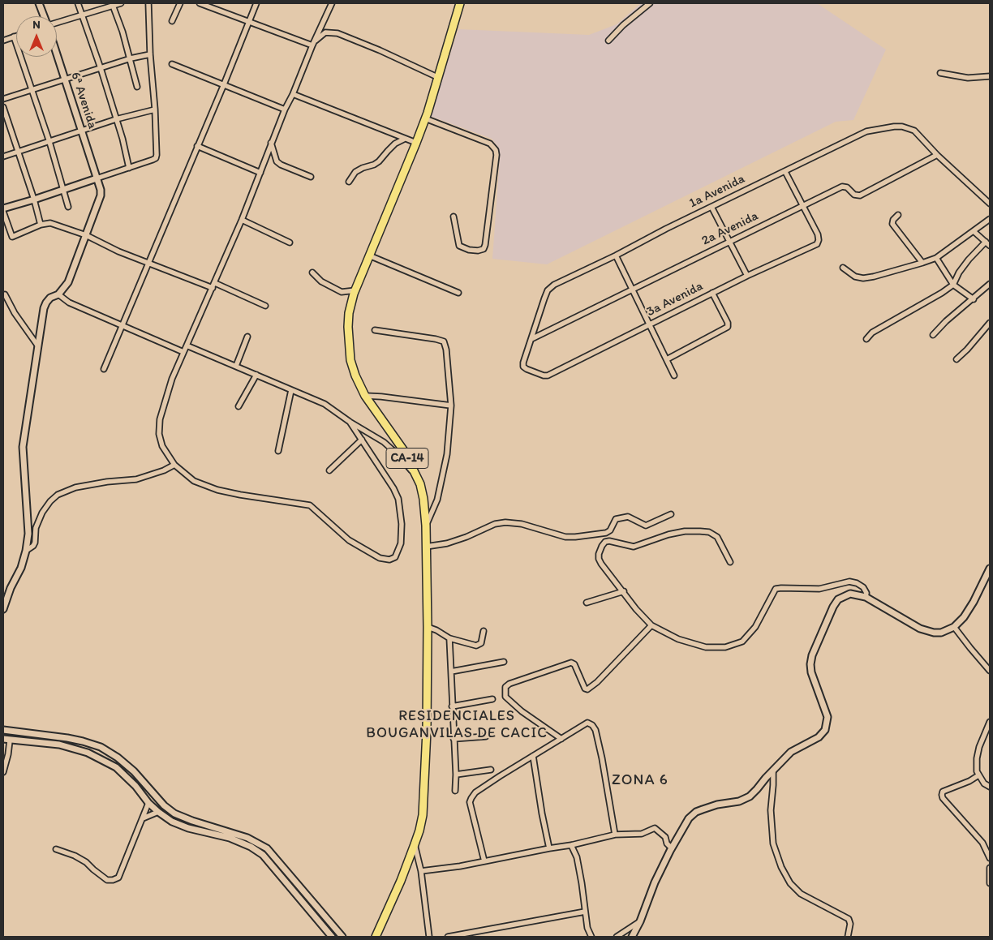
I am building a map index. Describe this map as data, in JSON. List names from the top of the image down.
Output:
{
  "streets": {
    "highway": ["CA-14"],
    "street": [
      "6ª Avenida",
      "1a Avenida",
      "2a Avenida",
      "3a Avenida"
    ]
  },
  "crossings": [
    ["1a Avenida", "2a Avenida"],
    ["1a Avenida", "3a Avenida"],
    ["2a Avenida", "3a Avenida"]
  ],
  "districts": ["RESIDENCIALES BOUGANVILAS DE CACIC", "ZONA 6"],
  "north": "top"
}
